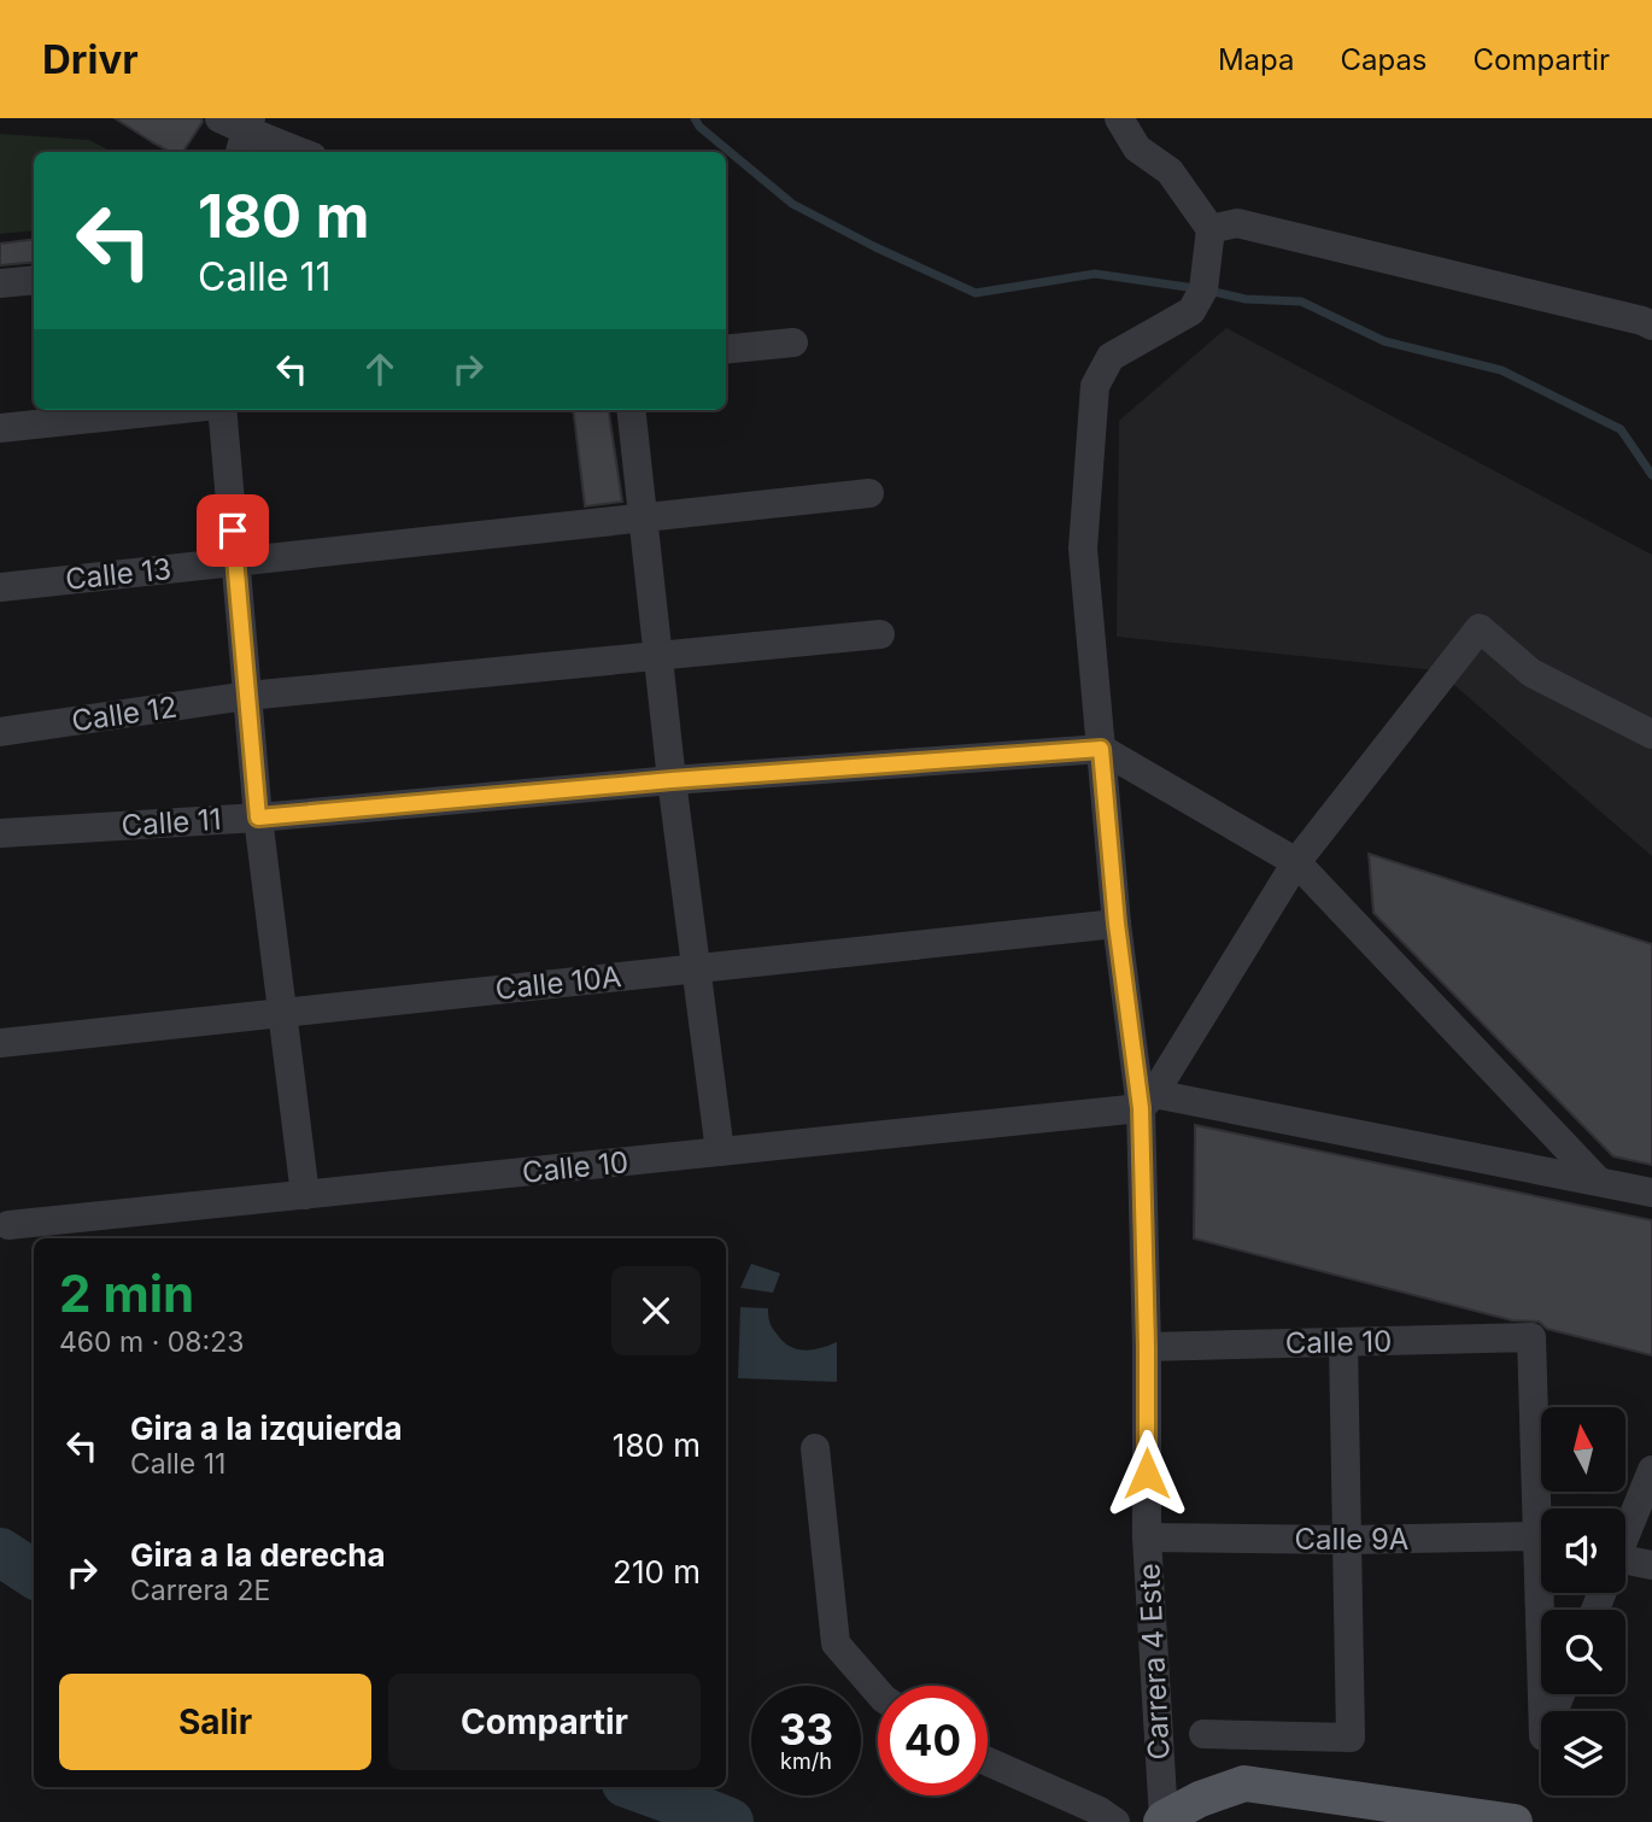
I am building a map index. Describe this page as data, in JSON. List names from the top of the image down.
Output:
{
  "streets": {
    "street": [
      "Calle 13",
      "Calle 12",
      "Calle 11",
      "Calle 10A",
      "Calle 10",
      "Calle 9A",
      "Carrera 4 Este"
    ]
  },
  "crossings": [
    ["Calle 11", "Carrera 4 Este"],
    ["Calle 10A", "Carrera 4 Este"],
    ["Calle 10", "Carrera 4 Este"],
    ["Calle 9A", "Carrera 4 Este"]
  ],
  "north": "top",
  "page": {
    "header": "Drivr",
    "nav": ["Mapa", "Capas", "Compartir"],
    "turn": ["180 m", "Calle 11"],
    "heading": ["2 min", "460 m · 08:23"],
    "list": [
      {
        "name": "Gira a la izquierda",
        "note": "Calle 11",
        "value": "180 m"
      },
      {
        "name": "Gira a la derecha",
        "note": "Carrera 2E",
        "value": "210 m"
      }
    ],
    "buttons": ["Salir", "Compartir"],
    "speed": "33 km/h",
    "limit": "40"
  }
}
